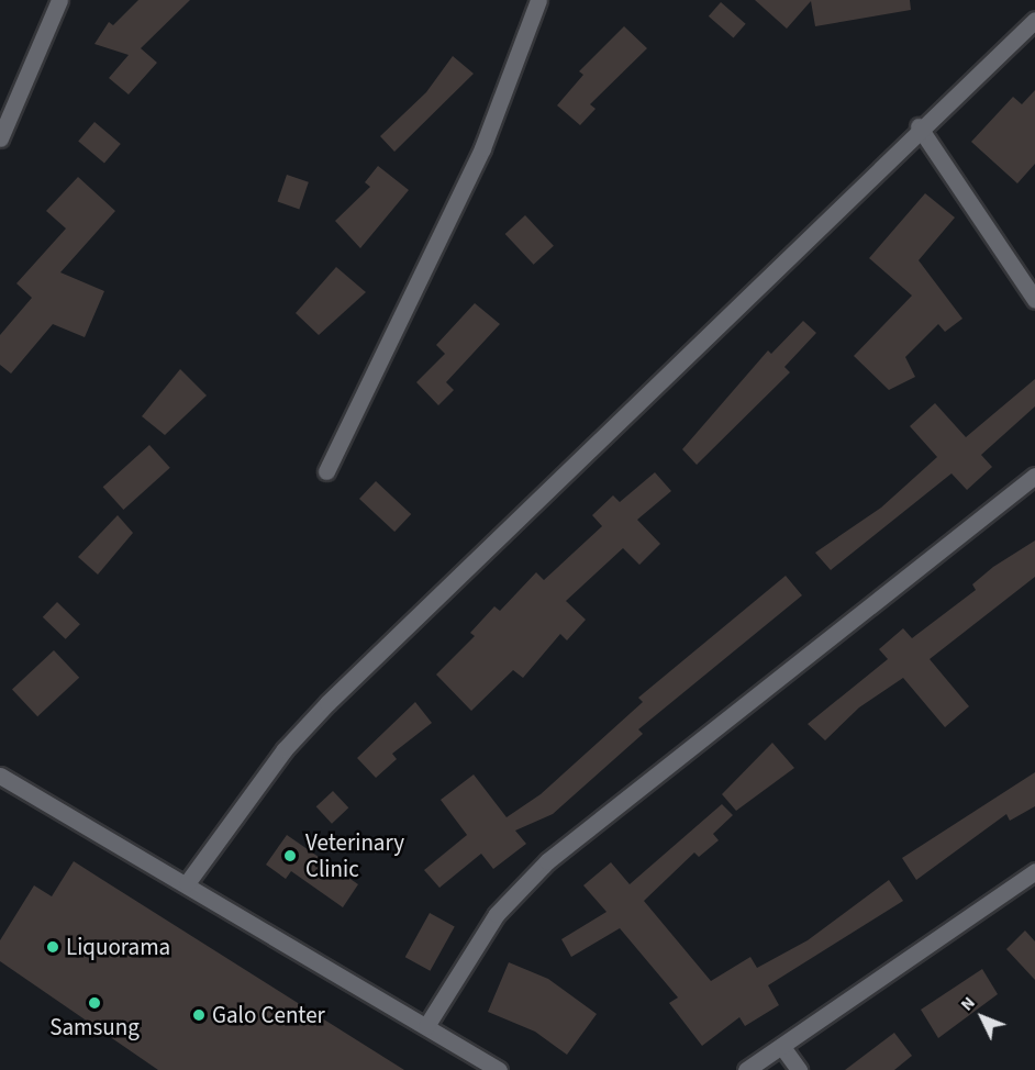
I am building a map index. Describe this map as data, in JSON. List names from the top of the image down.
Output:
{
  "places": [
    "Veterinary Clinic",
    "Liquorama",
    "Samsung",
    "Galo Center"
  ],
  "north": "top left"
}
